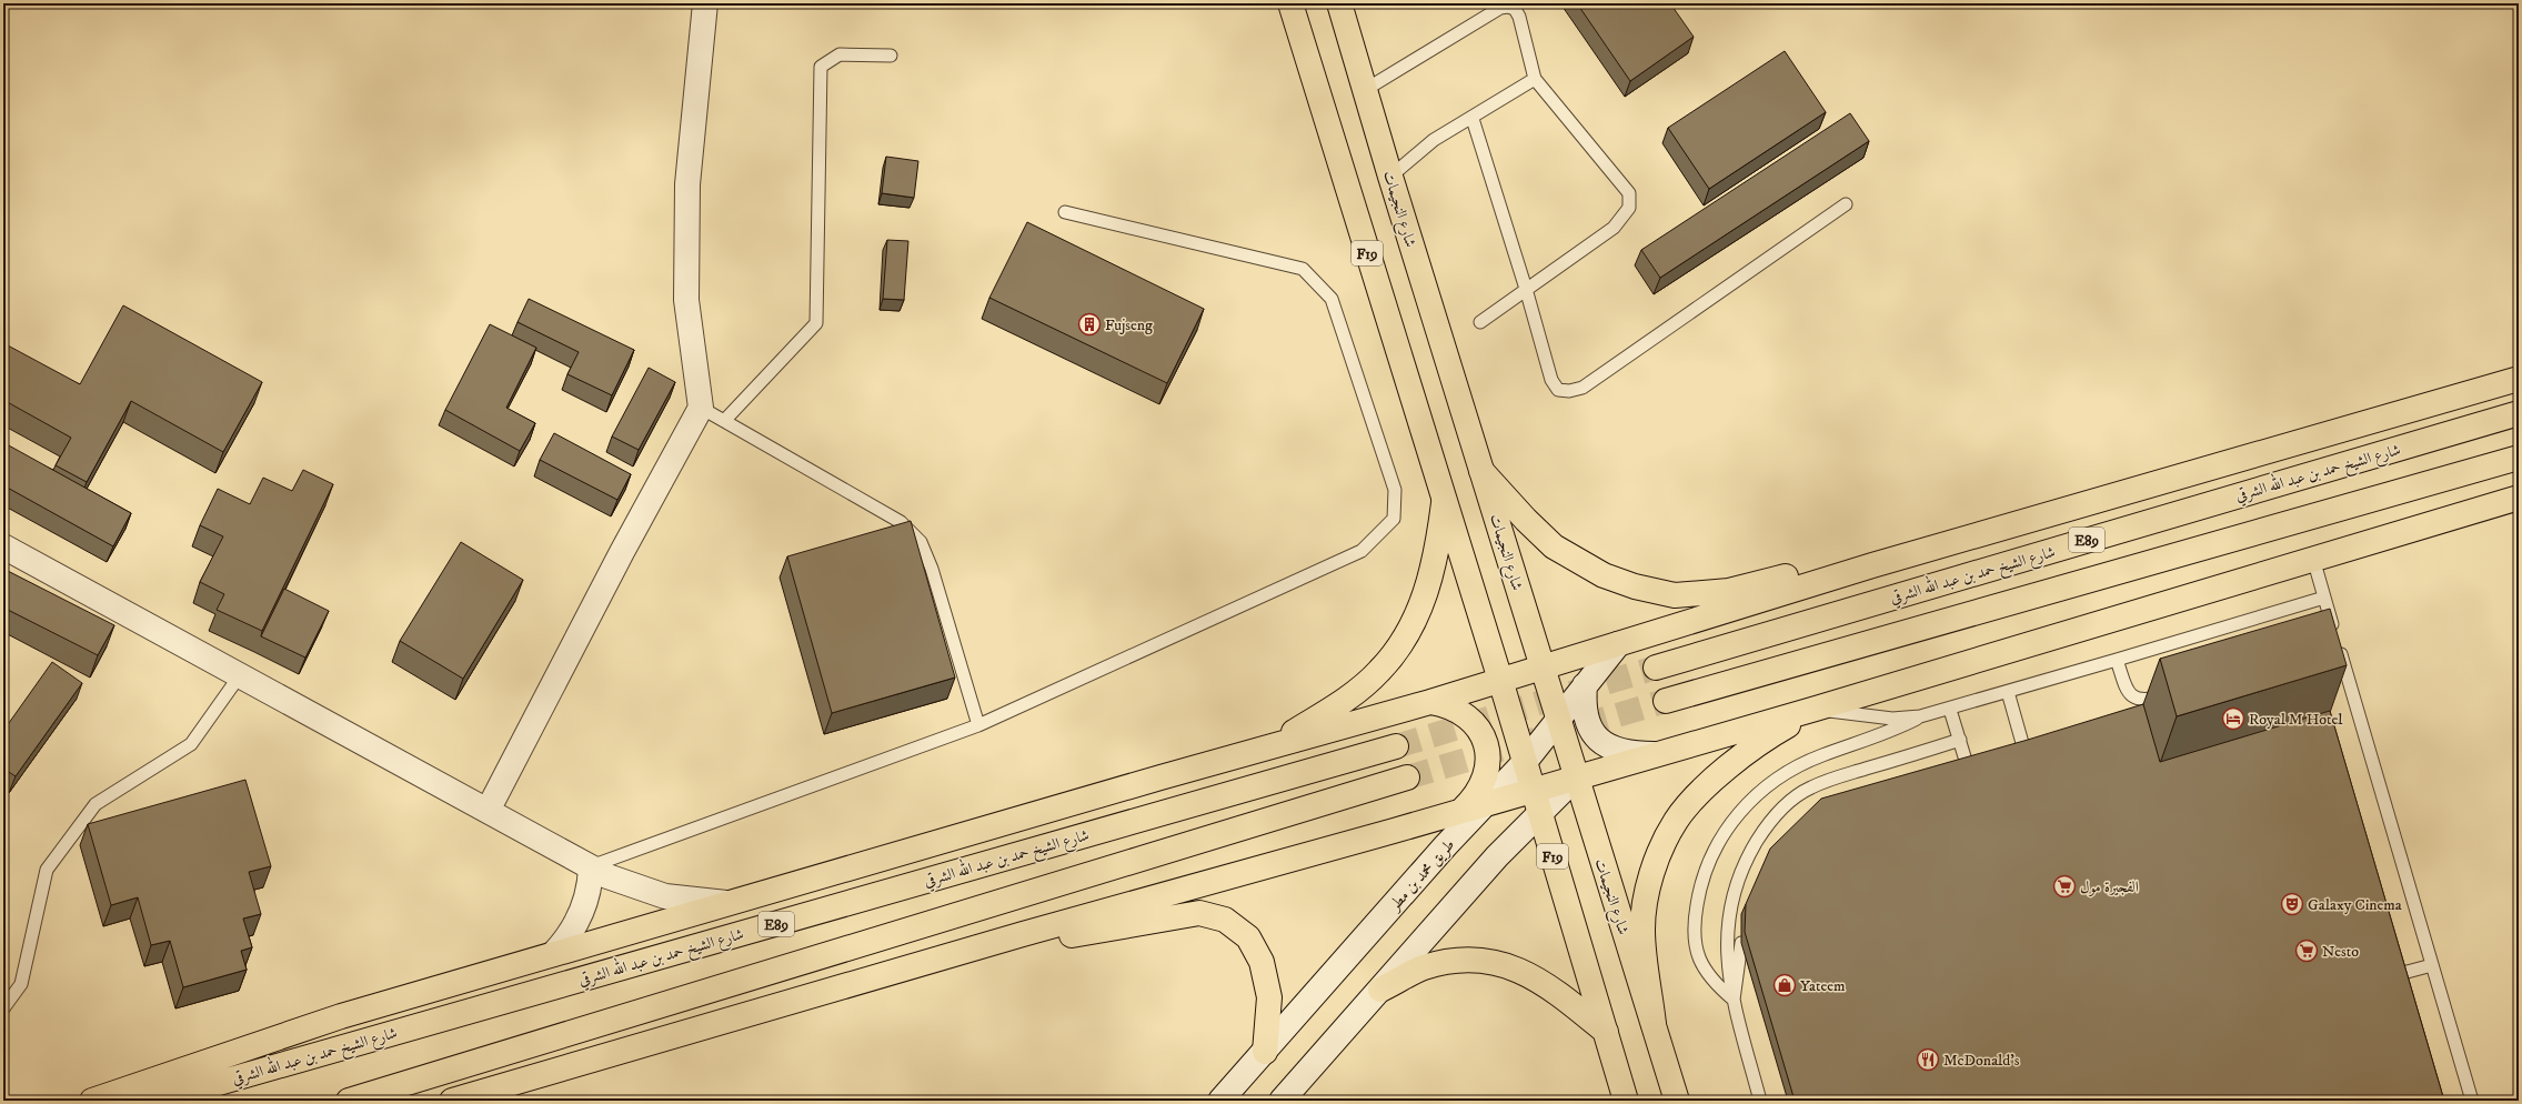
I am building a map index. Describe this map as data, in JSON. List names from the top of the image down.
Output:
{
  "streets": {
    "main road": [
      "شارع النجيمات",
      "F19",
      "شارع الشيخ حمد بن عبد الله الشرقي",
      "E89"
    ],
    "street": ["طريق محمد بن مطر"]
  },
  "crossings": [
    ["شارع النجيمات", "طريق محمد بن مطر"],
    ["F19", "طريق محمد بن مطر"]
  ],
  "places": {
    "building": ["Fujseng"],
    "hotel": ["Royal M Hotel"],
    "supermarket": ["الفجيرة مول", "Nesto"],
    "theatre": ["Galaxy Cinema"],
    "shop": ["Yateem"],
    "restaurant": ["McDonald's"]
  }
}
